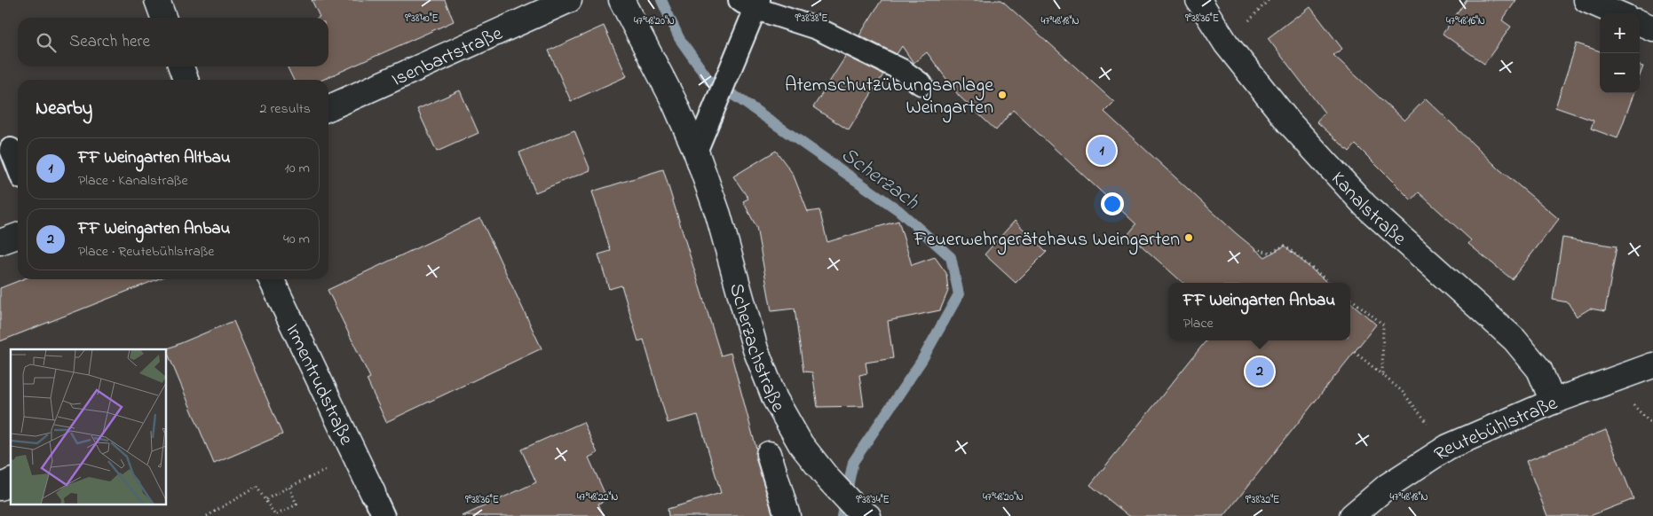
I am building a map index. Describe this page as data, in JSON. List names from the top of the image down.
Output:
{
  "streets": {
    "street": [
      "Isenbartstraße",
      "Kanalstraße",
      "Scherzachstraße",
      "Irmentrudstraße",
      "Reutebühlstraße"
    ]
  },
  "crossings": [
    ["Kanalstraße", "Reutebühlstraße"]
  ],
  "water": ["Scherzach"],
  "places": ["Atemschutzübungsanlage Weingarten", "Feuerwehrgerätehaus Weingarten"],
  "page": {
    "map_buttons": ["+", "−"],
    "search": "Search here",
    "heading": ["Nearby", "2 results"],
    "pins": ["1", "2"],
    "list": [
      {
        "mark": "1",
        "name": "FF Weingarten Altbau",
        "note": "Place · Kanalstraße",
        "value": "10 m"
      },
      {
        "mark": "2",
        "name": "FF Weingarten Anbau",
        "note": "Place · Reutebühlstraße",
        "value": "40 m"
      }
    ],
    "popup": ["FF Weingarten Anbau", "Place"]
  },
  "coordinates": [
    "9°38'40\"E",
    "9°38'38\"E",
    "9°38'36\"E",
    "47°48'20\"N",
    "47°48'18\"N",
    "47°48'16\"N",
    "47°48'22\"N",
    "9°38'34\"E",
    "9°38'32\"E"
  ]
}
